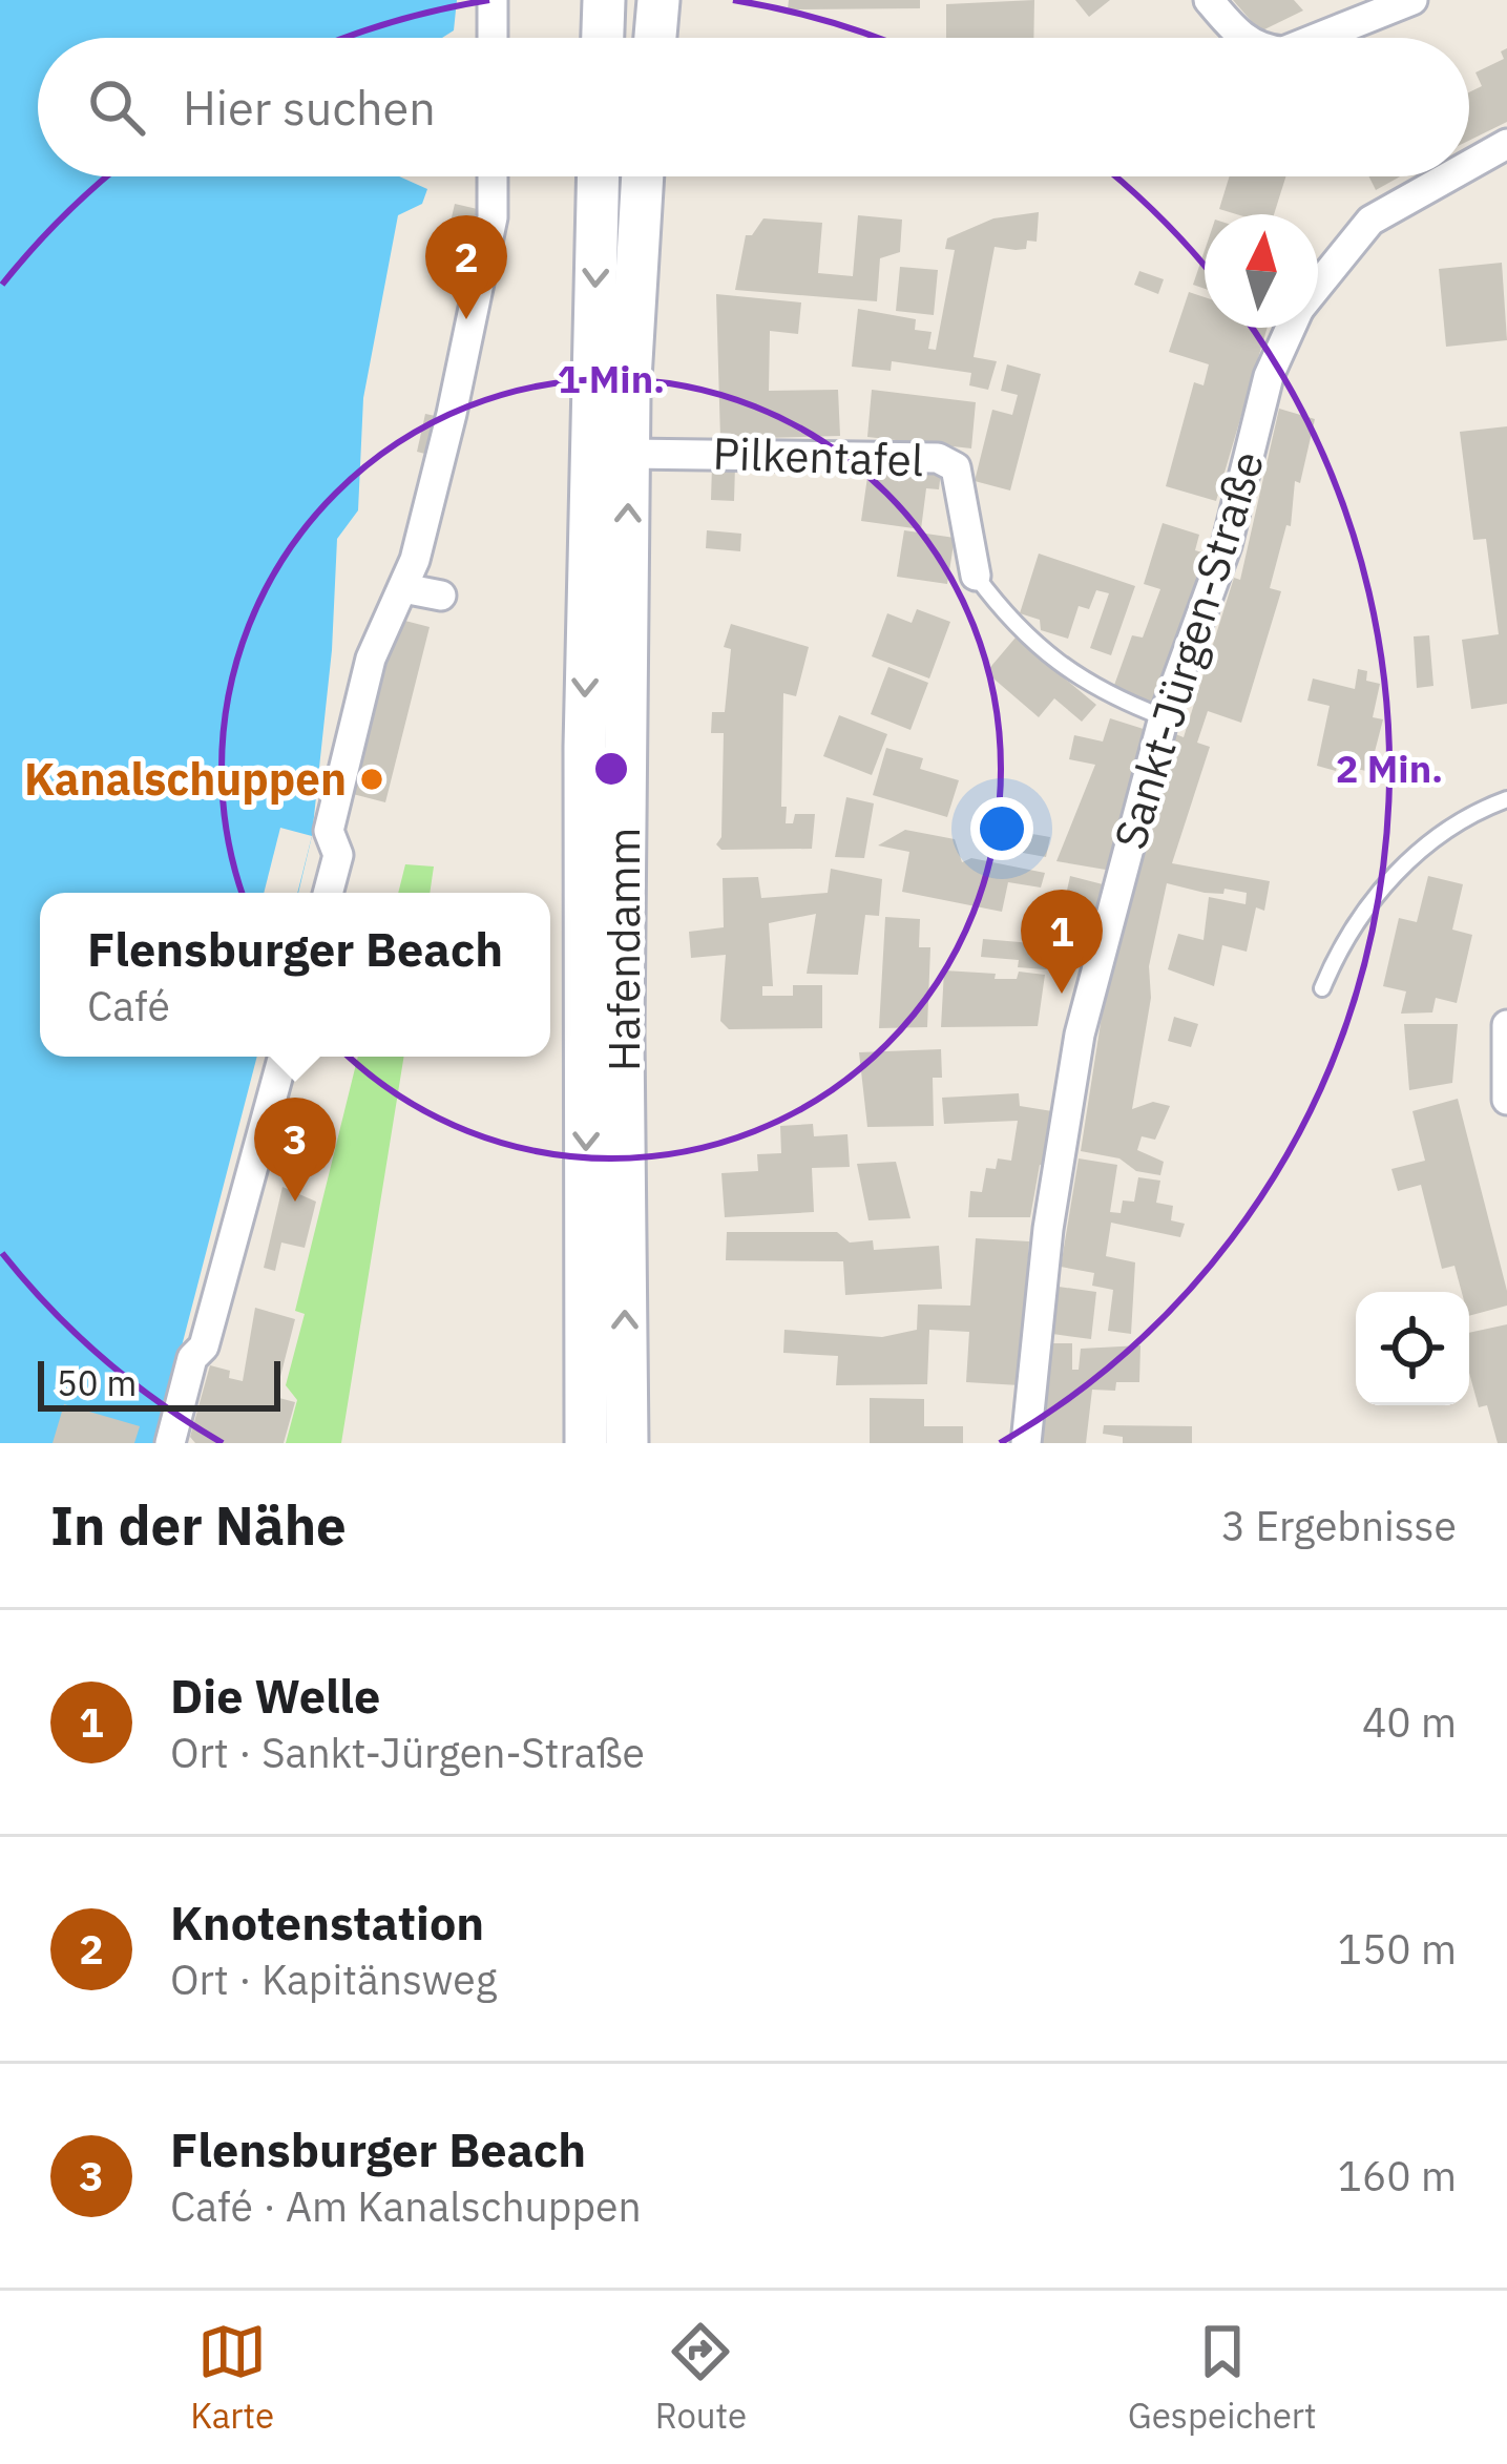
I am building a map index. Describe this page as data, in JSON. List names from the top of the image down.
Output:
{
  "streets": {
    "main road": ["Hafendamm"],
    "street": ["Pilkentafel", "Sankt-Jürgen-Straße"]
  },
  "crossings": [
    ["Pilkentafel", "Sankt-Jürgen-Straße"],
    ["Pilkentafel", "Hafendamm"]
  ],
  "places": ["Kanalschuppen"],
  "scale_bar": "50 m",
  "north": "top",
  "page": {
    "search": "Hier suchen",
    "pins": ["2", "1", "3"],
    "popup": ["Flensburger Beach", "Café"],
    "scale": "50 m",
    "heading": ["In der Nähe", "3 Ergebnisse"],
    "list": [
      {
        "mark": "1",
        "name": "Die Welle",
        "note": "Ort · Sankt-Jürgen-Straße",
        "value": "40 m"
      },
      {
        "mark": "2",
        "name": "Knotenstation",
        "note": "Ort · Kapitänsweg",
        "value": "150 m"
      },
      {
        "mark": "3",
        "name": "Flensburger Beach",
        "note": "Café · Am Kanalschuppen",
        "value": "160 m"
      }
    ],
    "nav": ["Karte", "Route", "Gespeichert"]
  },
  "rings": ["1 Min.", "2 Min."]
}
